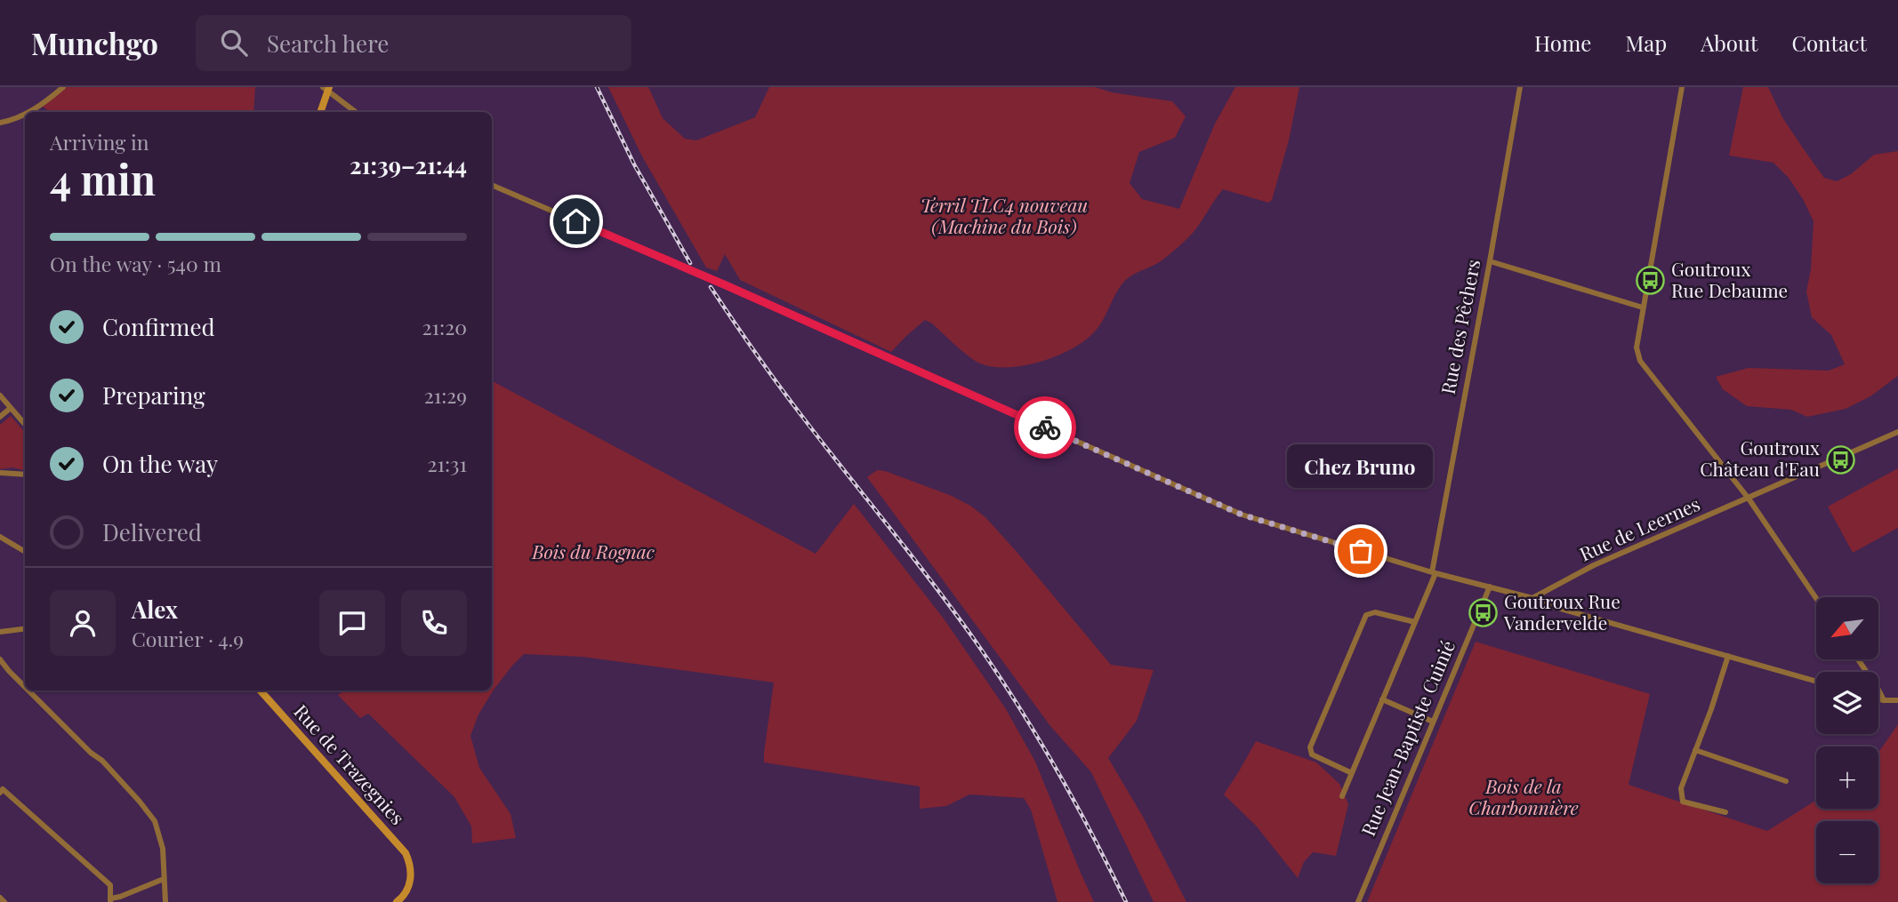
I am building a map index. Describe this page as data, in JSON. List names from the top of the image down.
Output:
{
  "streets": {
    "main road": ["Rue de Trazegnies"],
    "street": ["Rue des Pêchers", "Rue de Leernes", "Rue Jean-Baptiste Cuinié"]
  },
  "parks": ["Terril TLC4 nouveau (Machine du Bois)", "Bois du Rognac", "Bois de la Charbonnière"],
  "places": {
    "bus stop": ["Goutroux Rue Debaume", "Goutroux Château d'Eau", "Goutroux Rue Vandervelde"],
    "other": ["Chez Bruno"]
  },
  "north": "bottom left",
  "page": {
    "header": "Munchgo",
    "search": "Search here",
    "nav": [
      "Home",
      "Map",
      "About",
      "Contact"
    ],
    "heading": ["4 min", "Arriving in", "21:39–21:44"],
    "panel": ["Alex", "Courier · 4.9"],
    "bar": "On the way · 540 m",
    "list": [
      ["Confirmed", "21:20"],
      ["Preparing", "21:29"],
      ["On the way", "21:31"],
      "Delivered"
    ],
    "bubble": "Chez Bruno",
    "map_buttons": ["+", "−"]
  }
}
